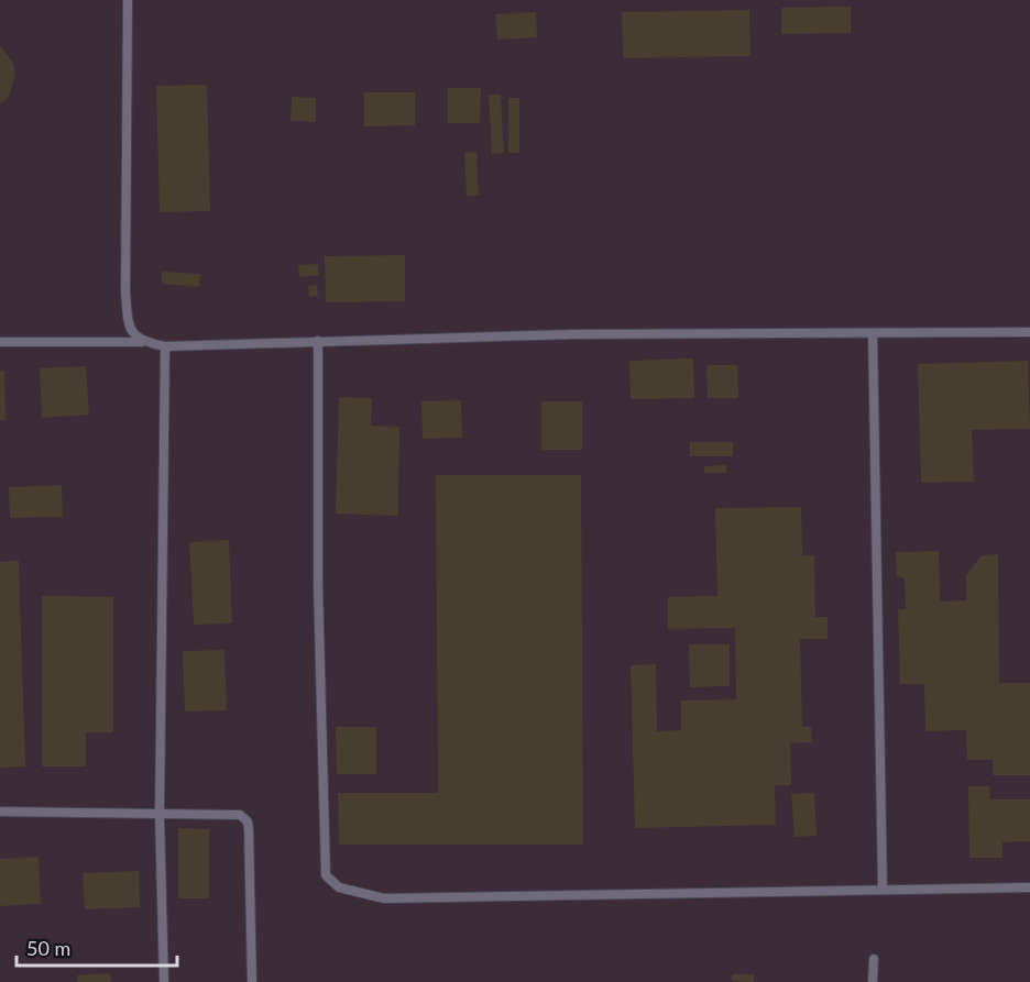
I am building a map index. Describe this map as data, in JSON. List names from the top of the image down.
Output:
{
  "scale_bar": "50 m"
}
